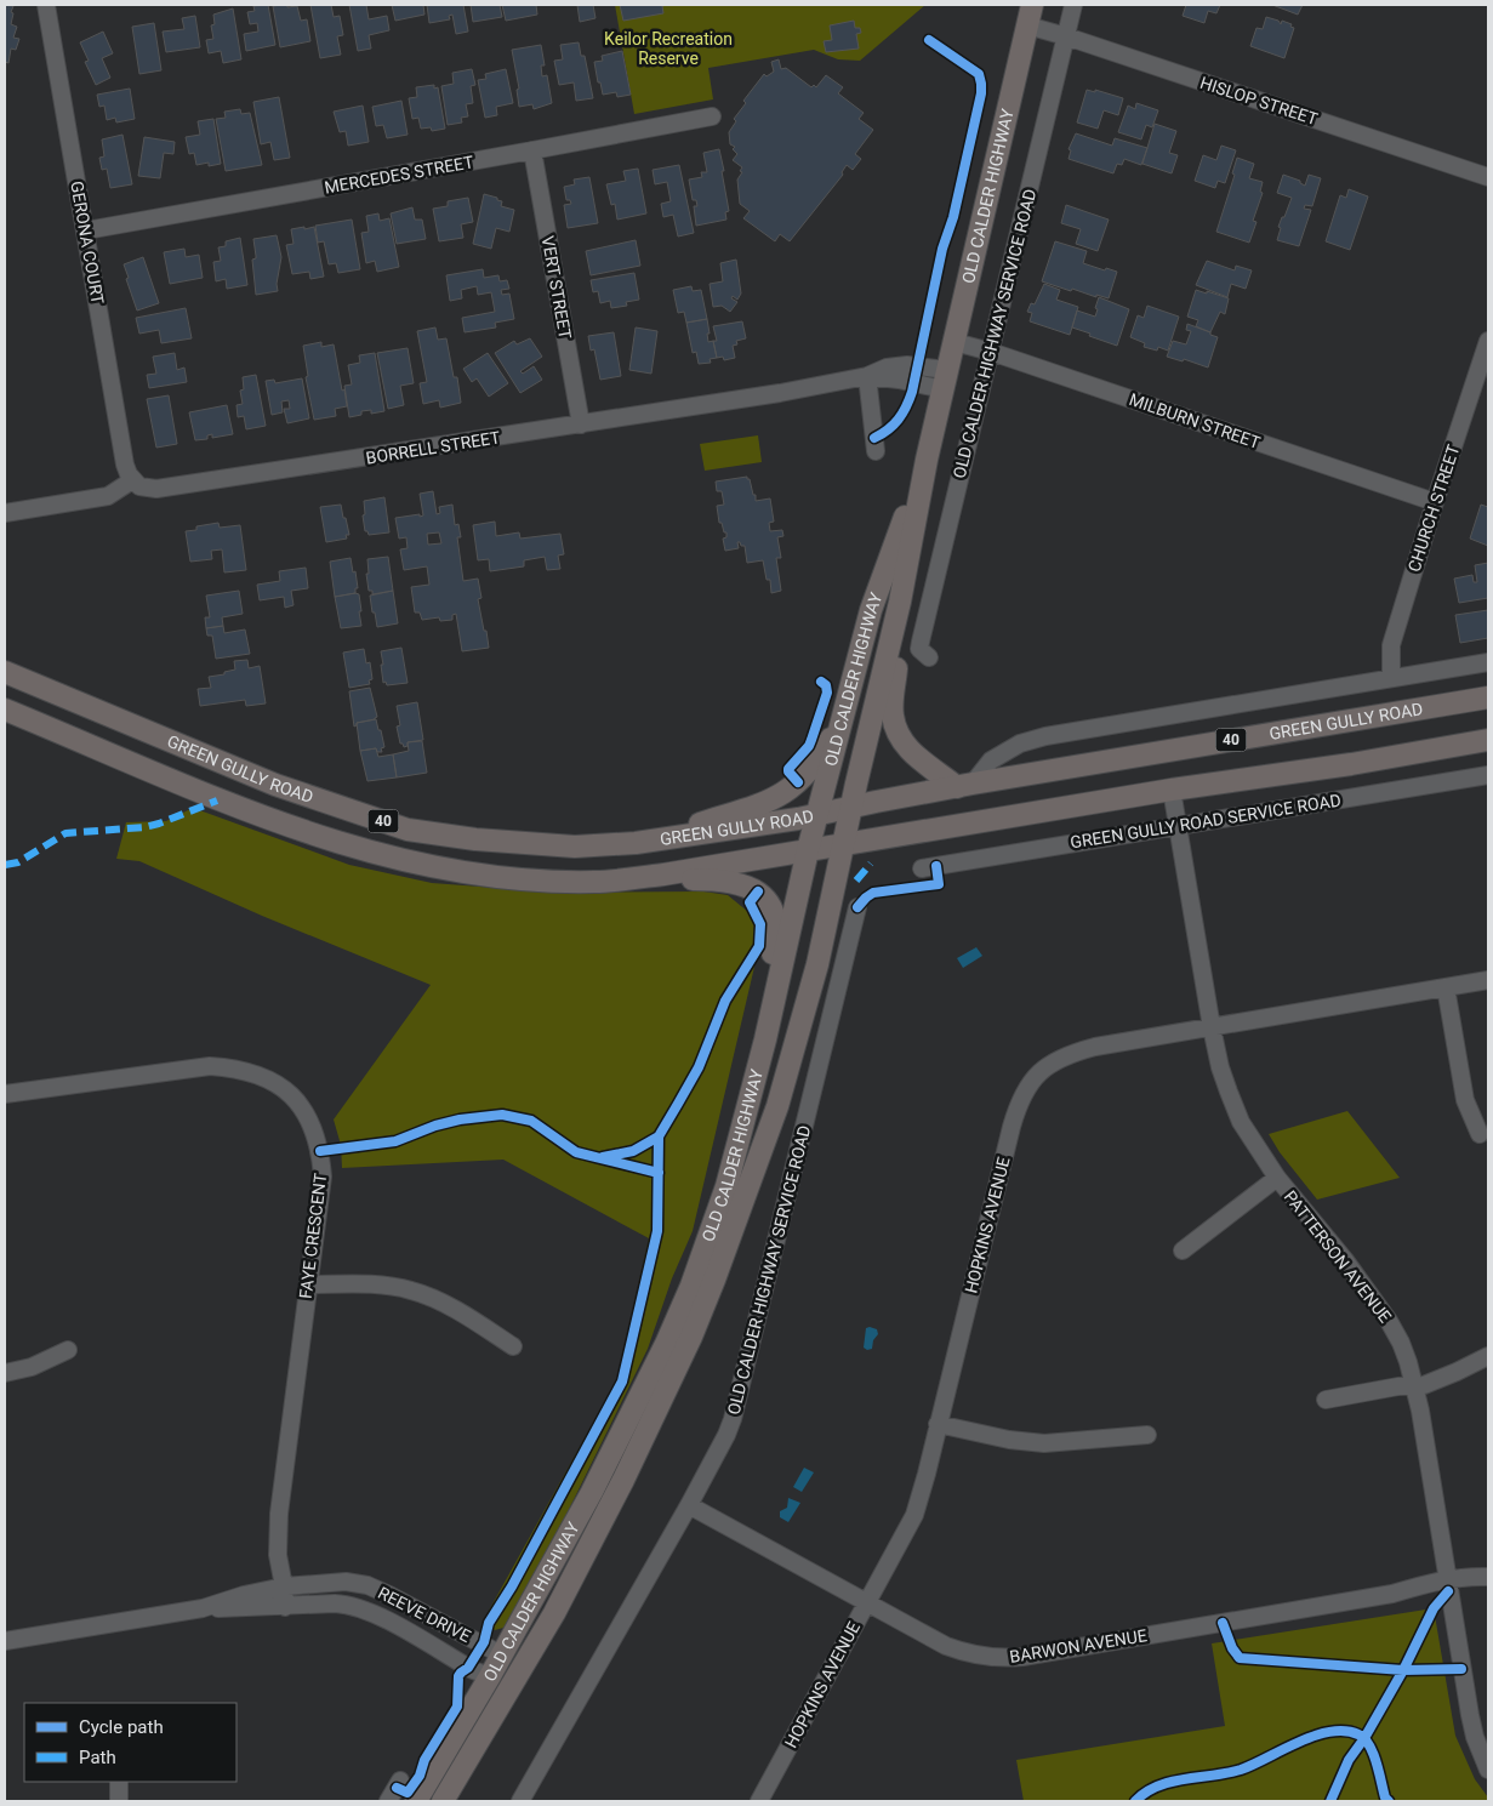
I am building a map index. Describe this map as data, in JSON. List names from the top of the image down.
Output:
{
  "streets": {
    "main road": ["OLD CALDER HIGHWAY", "GREEN GULLY ROAD", "40"],
    "street": [
      "HISLOP STREET",
      "MERCEDES STREET",
      "GERONA COURT",
      "VERT STREET",
      "OLD CALDER HIGHWAY SERVICE ROAD",
      "MILBURN STREET",
      "BORRELL STREET",
      "CHURCH STREET",
      "GREEN GULLY ROAD SERVICE ROAD",
      "HOPKINS AVENUE",
      "FAYE CRESCENT",
      "PATTERSON AVENUE",
      "REEVE DRIVE",
      "BARWON AVENUE"
    ]
  },
  "crossings": [
    ["HISLOP STREET", "OLD CALDER HIGHWAY"],
    ["HISLOP STREET", "OLD CALDER HIGHWAY SERVICE ROAD"],
    ["MERCEDES STREET", "GERONA COURT"],
    ["MERCEDES STREET", "VERT STREET"],
    ["OLD CALDER HIGHWAY", "MILBURN STREET"],
    ["OLD CALDER HIGHWAY", "BORRELL STREET"],
    ["OLD CALDER HIGHWAY", "GREEN GULLY ROAD"],
    ["OLD CALDER HIGHWAY", "REEVE DRIVE"],
    ["GERONA COURT", "BORRELL STREET"],
    ["VERT STREET", "BORRELL STREET"],
    ["OLD CALDER HIGHWAY SERVICE ROAD", "MILBURN STREET"],
    ["OLD CALDER HIGHWAY SERVICE ROAD", "BARWON AVENUE"],
    ["MILBURN STREET", "CHURCH STREET"],
    ["GREEN GULLY ROAD", "PATTERSON AVENUE"],
    ["GREEN GULLY ROAD SERVICE ROAD", "PATTERSON AVENUE"],
    ["HOPKINS AVENUE", "PATTERSON AVENUE"],
    ["HOPKINS AVENUE", "BARWON AVENUE"],
    ["FAYE CRESCENT", "REEVE DRIVE"],
    ["PATTERSON AVENUE", "BARWON AVENUE"]
  ],
  "parks": ["Keilor Recreation Reserve"],
  "legend": ["Cycle path", "Path"]
}
